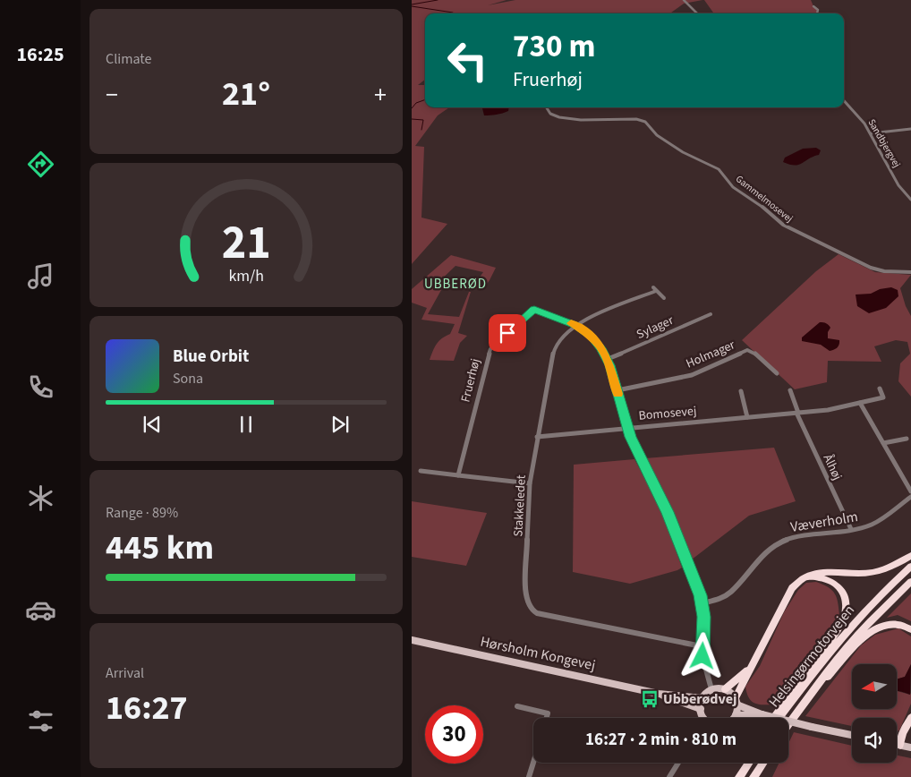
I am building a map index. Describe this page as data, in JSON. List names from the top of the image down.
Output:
{
  "streets": {
    "highway": ["Helsingørmotorvejen"],
    "main road": ["Hørsholm Kongevej"],
    "street": [
      "Sandbjergvej",
      "Gammelmosevej",
      "Sylager",
      "Holmager",
      "Fruerhøj",
      "Bomosevej",
      "Ålhøj",
      "Stakkeledet",
      "Væverholm"
    ]
  },
  "crossings": [
    ["Fruerhøj", "Stakkeledet"],
    ["Bomosevej", "Ålhøj"],
    ["Bomosevej", "Stakkeledet"],
    ["Ålhøj", "Væverholm"]
  ],
  "districts": ["UBBERØD"],
  "places": {
    "bus stop": ["Ubberødvej"]
  },
  "north": "left",
  "page": {
    "tabs": "16:25",
    "tile": [
      "Climate",
      ["Range · 89%", "445 km"],
      ["Arrival", "16:27"]
    ],
    "turn": ["730 m", "Fruerhøj"],
    "heat": ["−", "21°", "+"],
    "song": ["Blue Orbit", "Sona"],
    "limit": "30",
    "trip": "16:27 · 2 min · 810 m",
    "gauge": ["21", "km/h"]
  }
}
